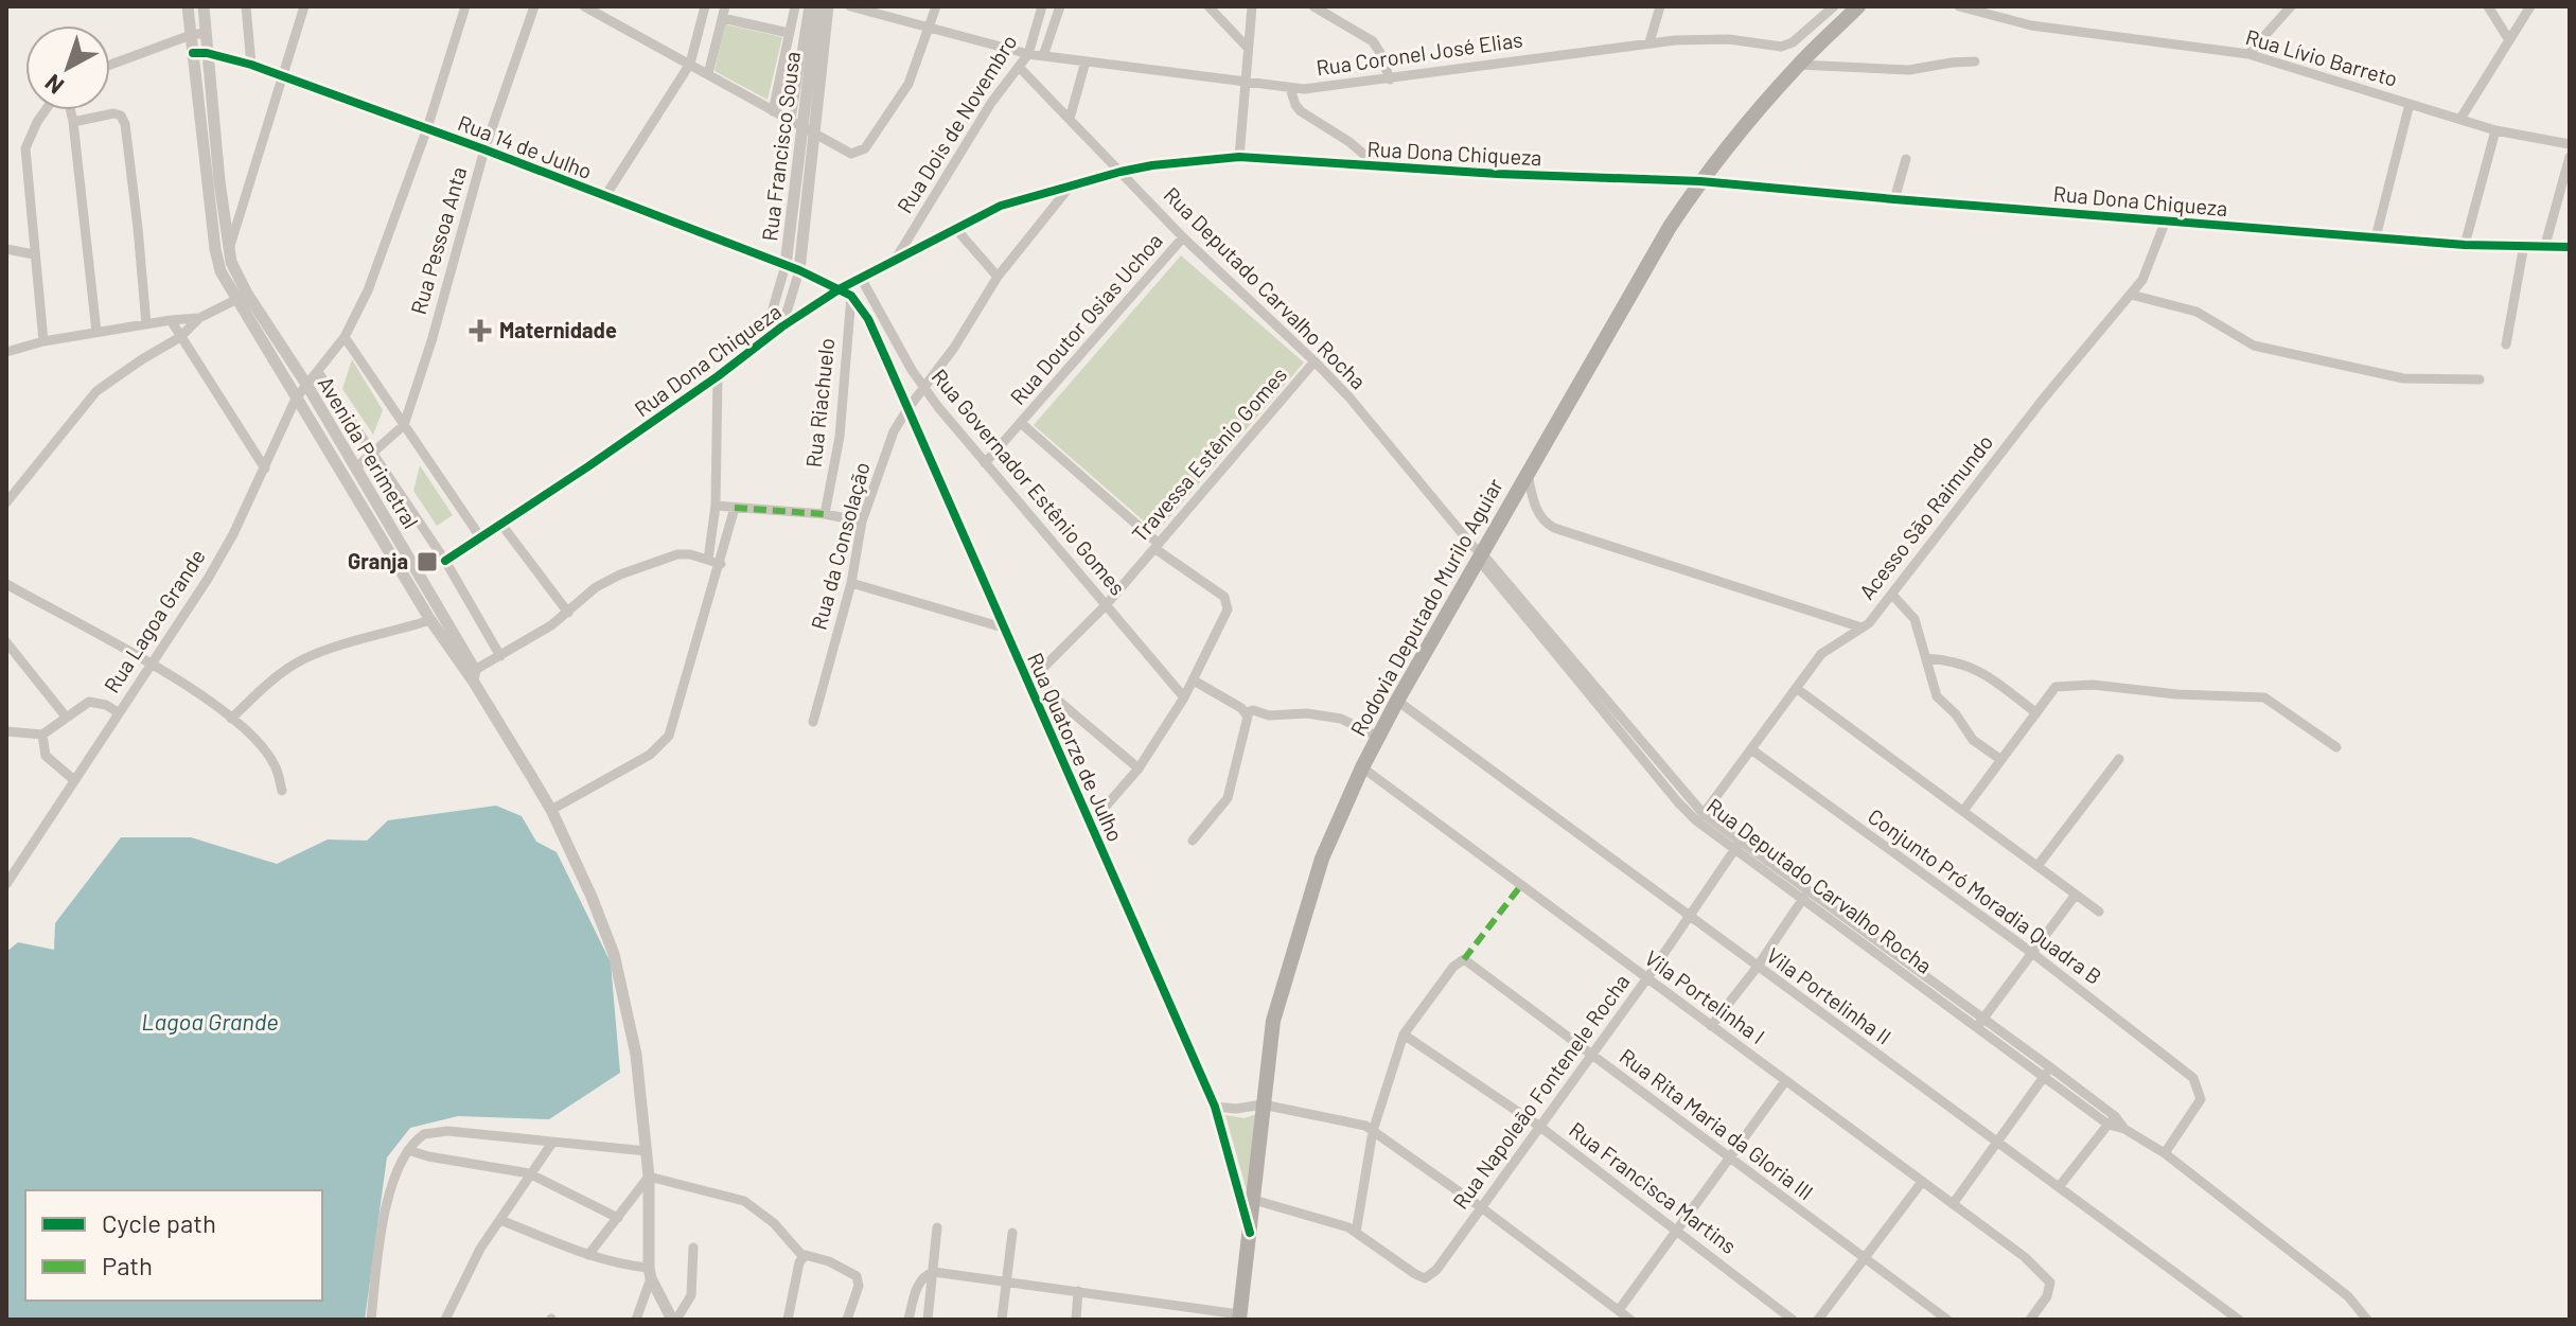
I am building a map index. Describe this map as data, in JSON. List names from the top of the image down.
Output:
{
  "streets": {
    "highway": ["Rodovia Deputado Murilo Aguiar"],
    "street": [
      "Rua Coronel José Elias",
      "Rua Lívio Barreto",
      "Rua Dois de Novembro",
      "Rua Francisco Sousa",
      "Rua 14 de Julho",
      "Rua Dona Chiqueza",
      "Rua Pessoa Anta",
      "Rua Deputado Carvalho Rocha",
      "Rua Doutor Osias Uchoa",
      "Rua Riachuelo",
      "Avenida Perimetral",
      "Travessa Estênio Gomes",
      "Rua Governador Estênio Gomes",
      "Acesso São Raimundo",
      "Rua da Consolação",
      "Rua Lagoa Grande",
      "Rua Quatorze de Julho",
      "Conjunto Pró Moradia Quadra B",
      "Vila Portelinha II",
      "Vila Portelinha I",
      "Rua Napoleão Fontenele Rocha",
      "Rua Rita Maria da Gloria III",
      "Rua Francisca Martins"
    ]
  },
  "crossings": [
    ["Rua Coronel José Elias", "Rua Dois de Novembro"],
    ["Rua Dois de Novembro", "Rua Dona Chiqueza"],
    ["Rua Dois de Novembro", "Rua Deputado Carvalho Rocha"],
    ["Rua Francisco Sousa", "Rua 14 de Julho"],
    ["Rua Francisco Sousa", "Rua Dona Chiqueza"],
    ["Rua 14 de Julho", "Rua Dona Chiqueza"],
    ["Rua 14 de Julho", "Rua Pessoa Anta"],
    ["Rua 14 de Julho", "Rua Riachuelo"],
    ["Rua 14 de Julho", "Avenida Perimetral"],
    ["Rua 14 de Julho", "Rua Lagoa Grande"],
    ["Rua 14 de Julho", "Rua Quatorze de Julho"],
    ["Rua Dona Chiqueza", "Rua Deputado Carvalho Rocha"],
    ["Rua Dona Chiqueza", "Rua Riachuelo"],
    ["Rua Dona Chiqueza", "Rua Governador Estênio Gomes"],
    ["Rua Dona Chiqueza", "Acesso São Raimundo"],
    ["Rua Dona Chiqueza", "Rua da Consolação"],
    ["Rua Dona Chiqueza", "Rodovia Deputado Murilo Aguiar"],
    ["Rua Dona Chiqueza", "Rua Quatorze de Julho"],
    ["Rua Deputado Carvalho Rocha", "Rua Doutor Osias Uchoa"],
    ["Rua Deputado Carvalho Rocha", "Travessa Estênio Gomes"],
    ["Rua Deputado Carvalho Rocha", "Acesso São Raimundo"],
    ["Rua Deputado Carvalho Rocha", "Rodovia Deputado Murilo Aguiar"],
    ["Rua Deputado Carvalho Rocha", "Conjunto Pró Moradia Quadra B"],
    ["Rua Deputado Carvalho Rocha", "Rua Napoleão Fontenele Rocha"],
    ["Rua Doutor Osias Uchoa", "Rua Governador Estênio Gomes"],
    ["Rua Riachuelo", "Rua Quatorze de Julho"],
    ["Avenida Perimetral", "Rua Lagoa Grande"],
    ["Travessa Estênio Gomes", "Rua Governador Estênio Gomes"],
    ["Travessa Estênio Gomes", "Rua Quatorze de Julho"],
    ["Rua Governador Estênio Gomes", "Rua da Consolação"],
    ["Acesso São Raimundo", "Conjunto Pró Moradia Quadra B"],
    ["Rua da Consolação", "Rua Quatorze de Julho"],
    ["Rodovia Deputado Murilo Aguiar", "Rua Quatorze de Julho"],
    ["Rodovia Deputado Murilo Aguiar", "Vila Portelinha II"],
    ["Rodovia Deputado Murilo Aguiar", "Vila Portelinha I"],
    ["Vila Portelinha II", "Rua Napoleão Fontenele Rocha"],
    ["Vila Portelinha I", "Rua Napoleão Fontenele Rocha"],
    ["Rua Napoleão Fontenele Rocha", "Rua Rita Maria da Gloria III"],
    ["Rua Napoleão Fontenele Rocha", "Rua Francisca Martins"],
    ["Rua Rita Maria da Gloria III", "Rua Francisca Martins"]
  ],
  "water": ["Lagoa Grande"],
  "places": {
    "health": ["Maternidade"],
    "transit": ["Granja"]
  },
  "legend": ["Cycle path", "Path"],
  "north": "bottom left"
}
